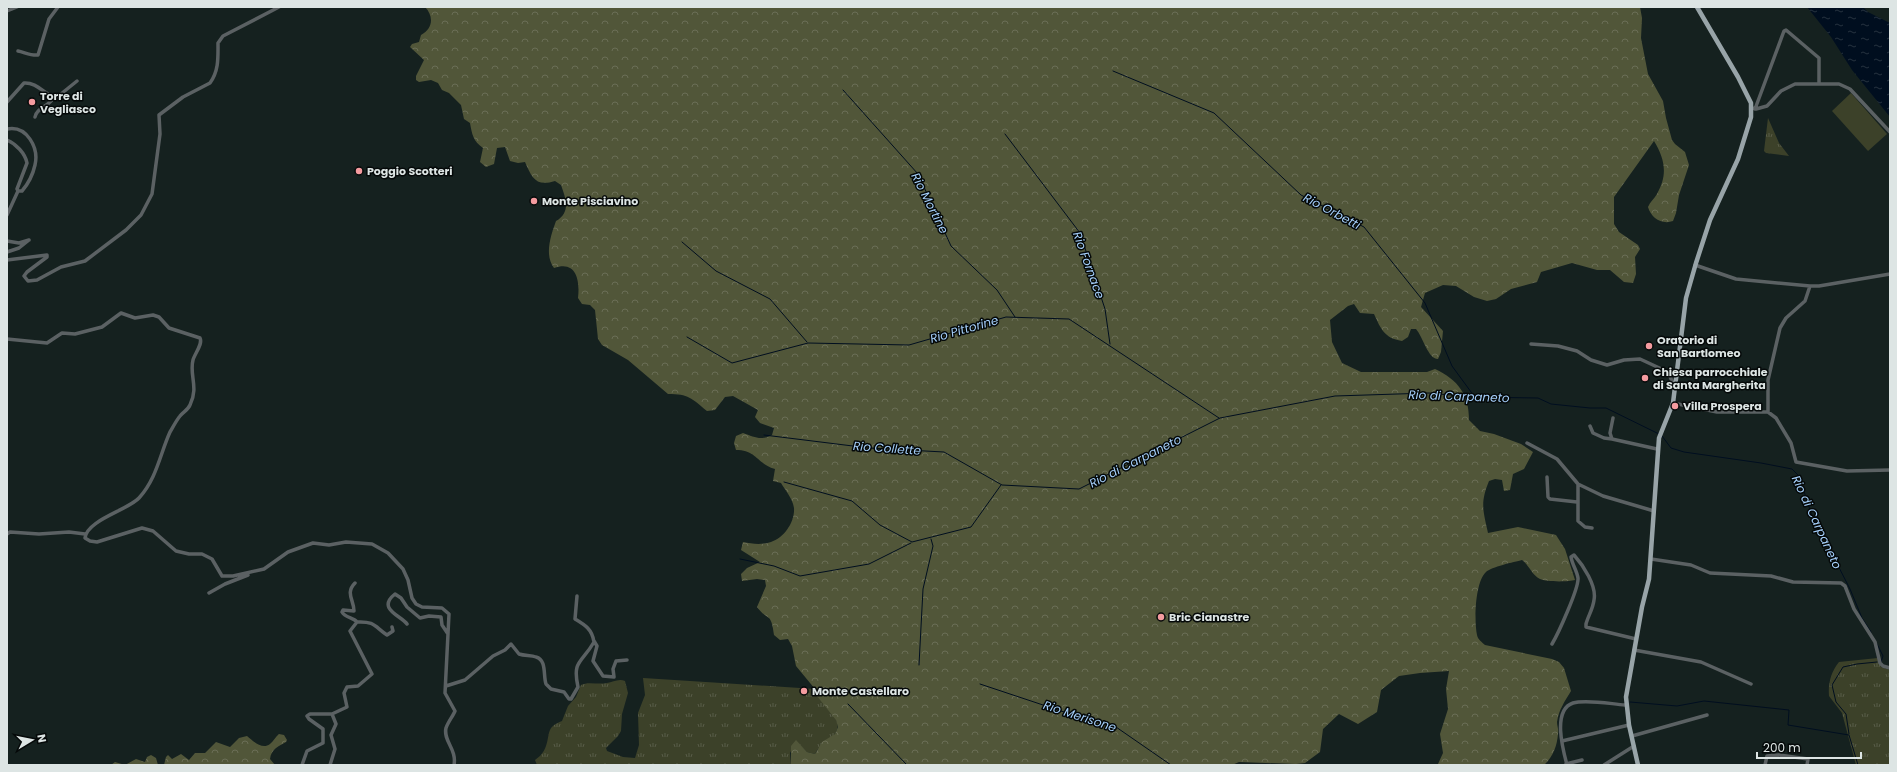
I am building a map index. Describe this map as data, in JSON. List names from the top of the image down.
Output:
{
  "water": [
    "Rio Mortine",
    "Rio Orbetti",
    "Rio Fornace",
    "Rio Pittorine",
    "Rio di Carpaneto",
    "Rio Collette",
    "Rio Merisone"
  ],
  "places": [
    "Torre di Vegliasco",
    "Poggio Scotteri",
    "Monte Pisciavino",
    "Oratorio di San Bartlomeo",
    "Chiesa parrocchiale di Santa Margherita",
    "Villa Prospera",
    "Bric Cianastre",
    "Monte Castellaro"
  ],
  "scale_bar": "200 m",
  "north": "right"
}
